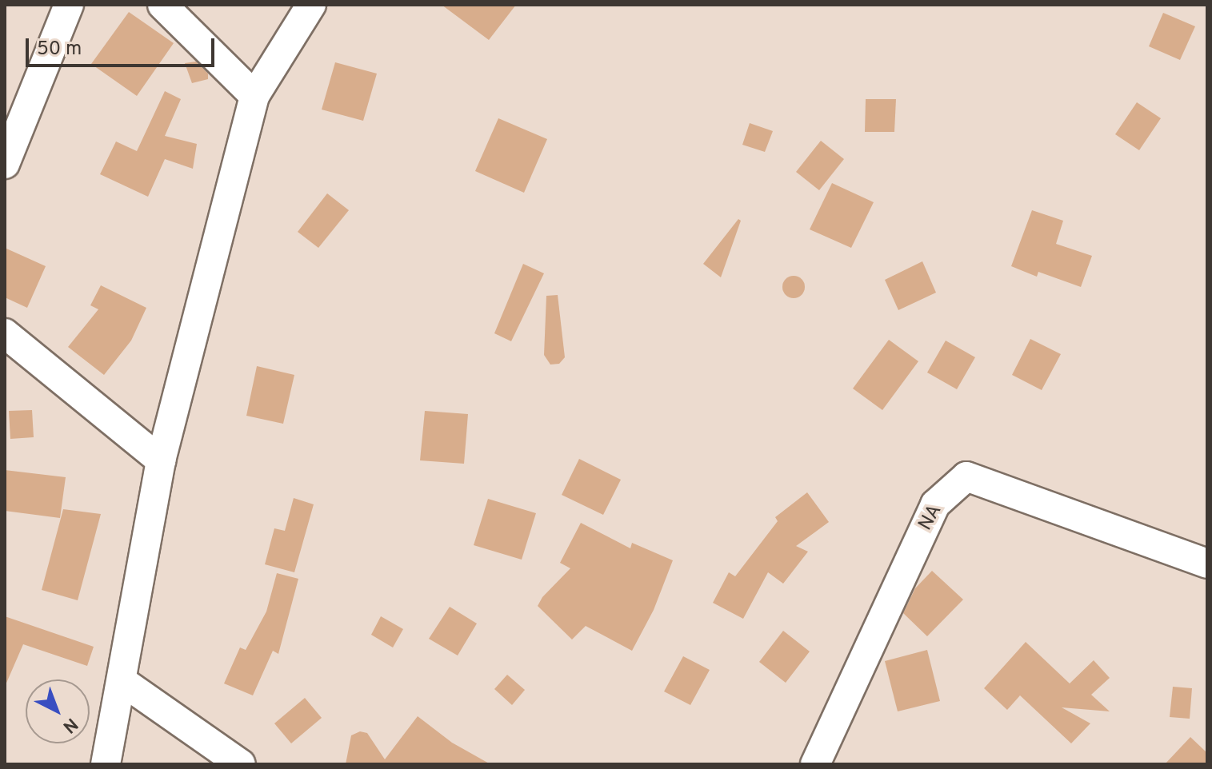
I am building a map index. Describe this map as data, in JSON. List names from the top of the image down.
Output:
{
  "streets": {
    "street": ["NA"]
  },
  "scale_bar": "50 m",
  "north": "bottom right"
}
